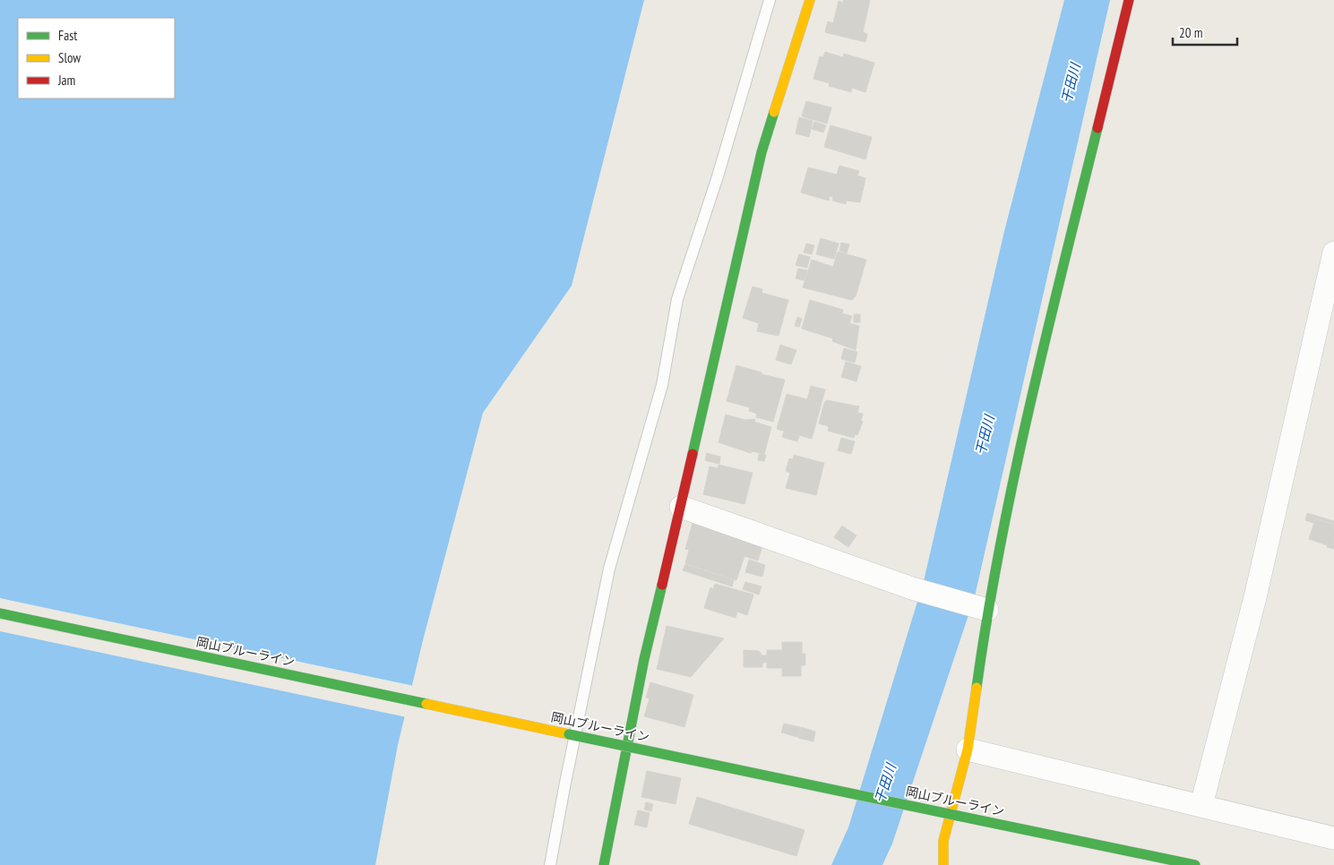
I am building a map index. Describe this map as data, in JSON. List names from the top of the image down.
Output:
{
  "streets": {
    "street": ["岡山ブルーライン"]
  },
  "water": ["干田川"],
  "legend": ["Fast", "Slow", "Jam"],
  "scale_bar": "20 m"
}
